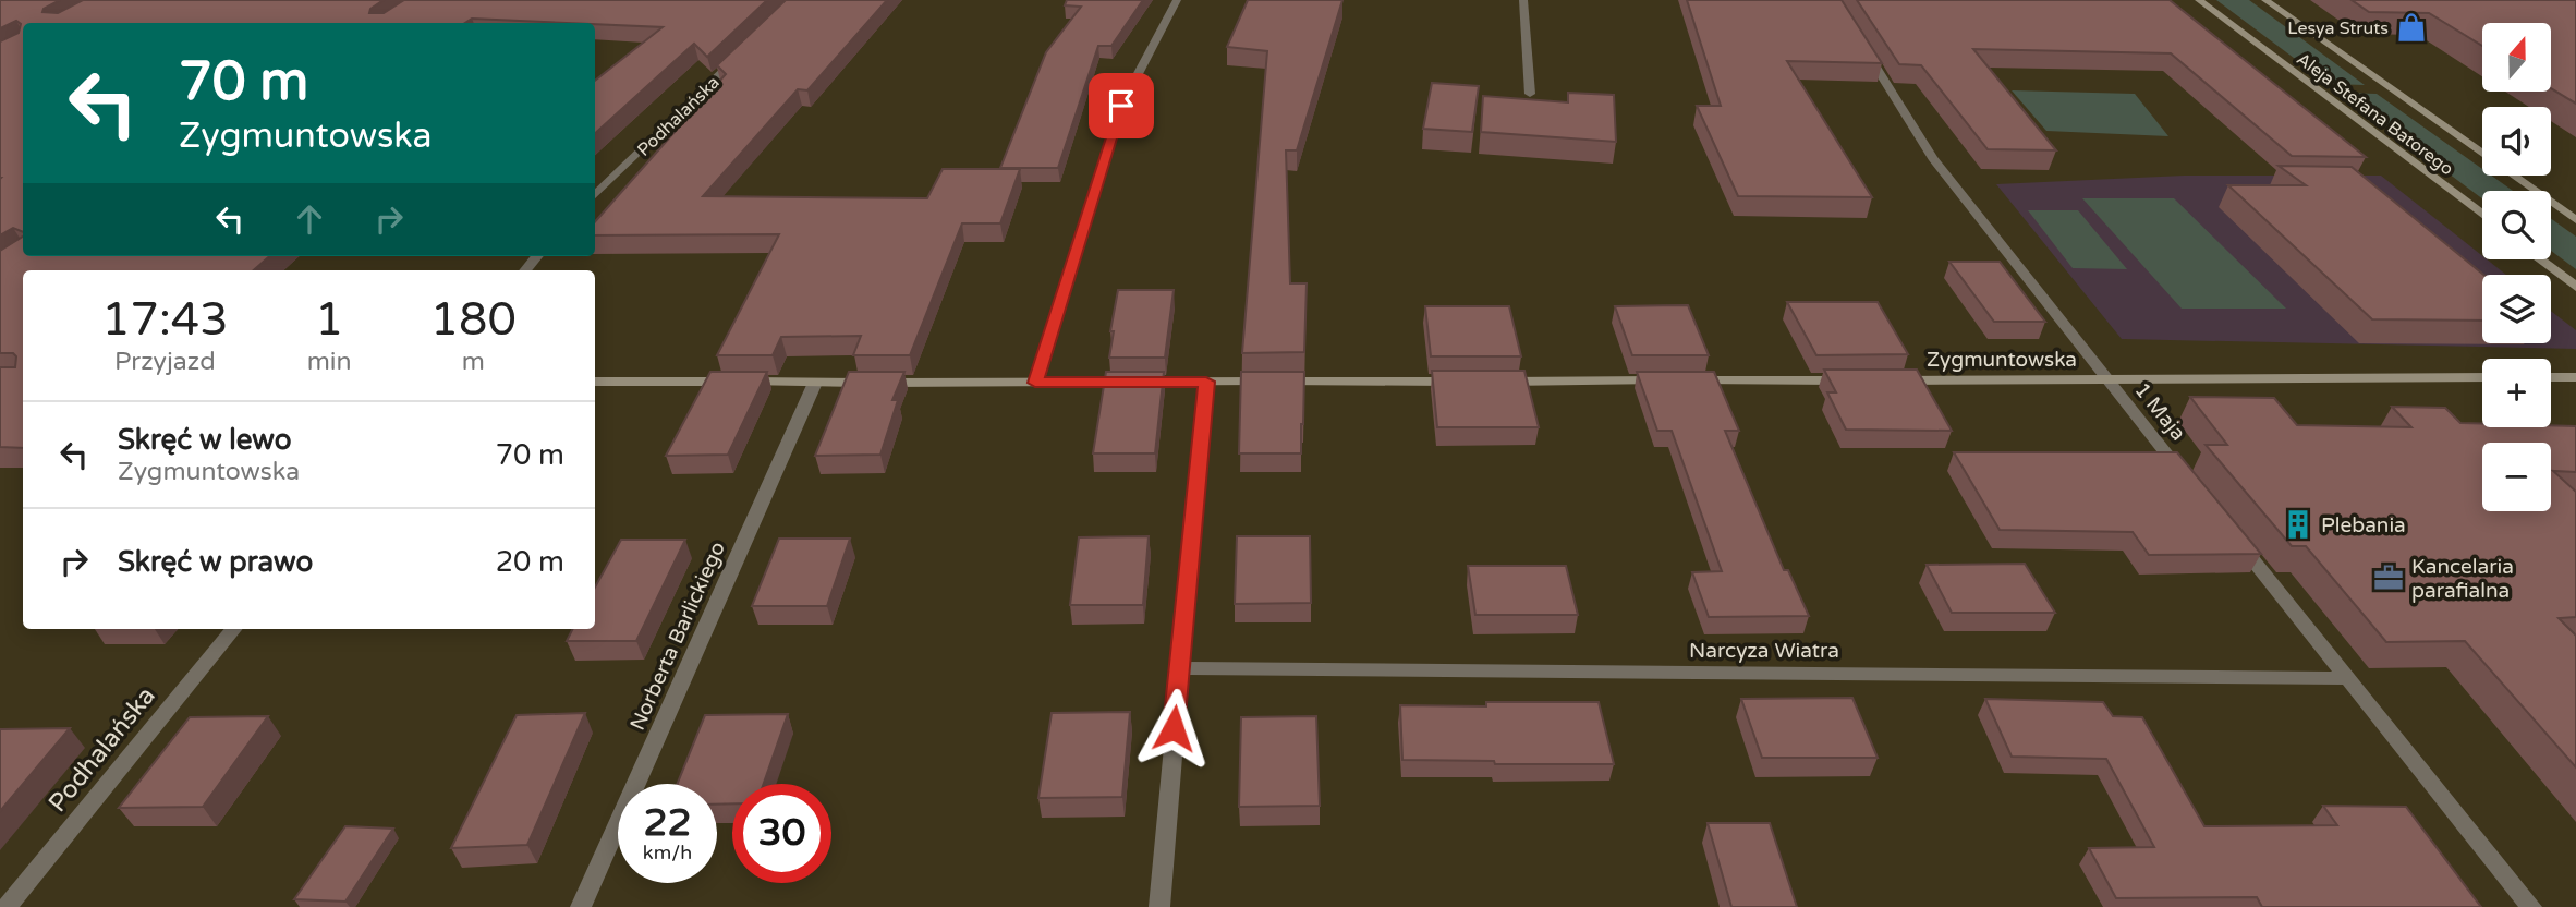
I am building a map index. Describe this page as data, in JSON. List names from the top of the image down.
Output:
{
  "streets": {
    "main road": ["Aleja Stefana Batorego", "Zygmuntowska"],
    "street": [
      "Podhalańska",
      "1 Maja",
      "Norberta Barlickiego",
      "Narcyza Wiatra"
    ]
  },
  "crossings": [
    ["Zygmuntowska", "1 Maja"]
  ],
  "places": {
    "shop": ["Lesya Struts"],
    "building": ["Plebania"],
    "office": ["Kancelaria parafialna"]
  },
  "north": "top",
  "page": {
    "map_buttons": ["+", "−"],
    "turn": ["70 m", "Zygmuntowska"],
    "eta": [
      "17:43",
      "Przyjazd",
      "1",
      "min",
      "180",
      "m"
    ],
    "list": [
      {
        "name": "Skręć w lewo",
        "note": "Zygmuntowska",
        "value": "70 m"
      },
      {
        "name": "Skręć w prawo",
        "value": "20 m"
      }
    ],
    "speed": "22 km/h",
    "limit": "30"
  }
}
